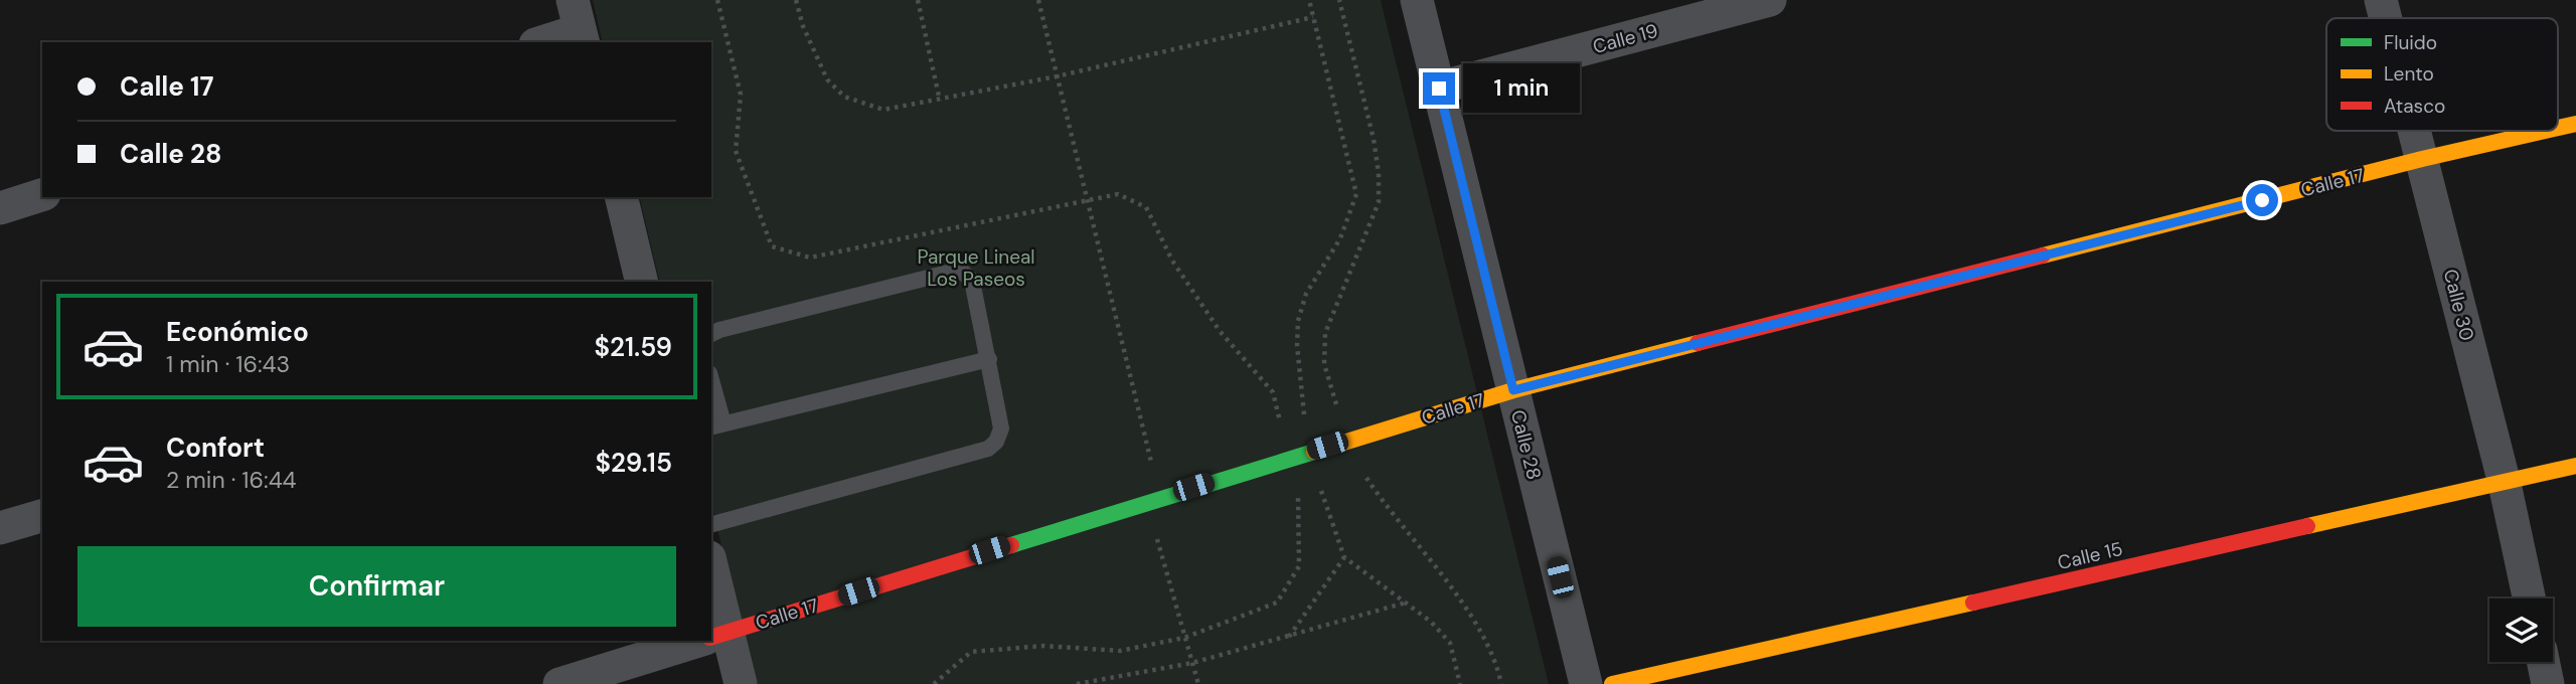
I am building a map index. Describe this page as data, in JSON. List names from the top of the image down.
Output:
{
  "streets": {
    "street": [
      "Calle 19",
      "Calle 17",
      "Calle 30",
      "Calle 28",
      "Calle 15"
    ]
  },
  "crossings": [
    ["Calle 19", "Calle 28"],
    ["Calle 17", "Calle 30"],
    ["Calle 17", "Calle 28"],
    ["Calle 30", "Calle 15"]
  ],
  "parks": ["Parque Lineal Los Paseos"],
  "legend": ["Fluido", "Lento", "Atasco"],
  "page": {
    "banner": ["Calle 17", "Calle 28"],
    "bubble": "1 min",
    "list": [
      {
        "name": "Económico",
        "note": "1 min · 16:43",
        "value": "$21.59"
      },
      {
        "name": "Confort",
        "note": "2 min · 16:44",
        "value": "$29.15"
      }
    ],
    "buttons": "Confirmar"
  }
}
